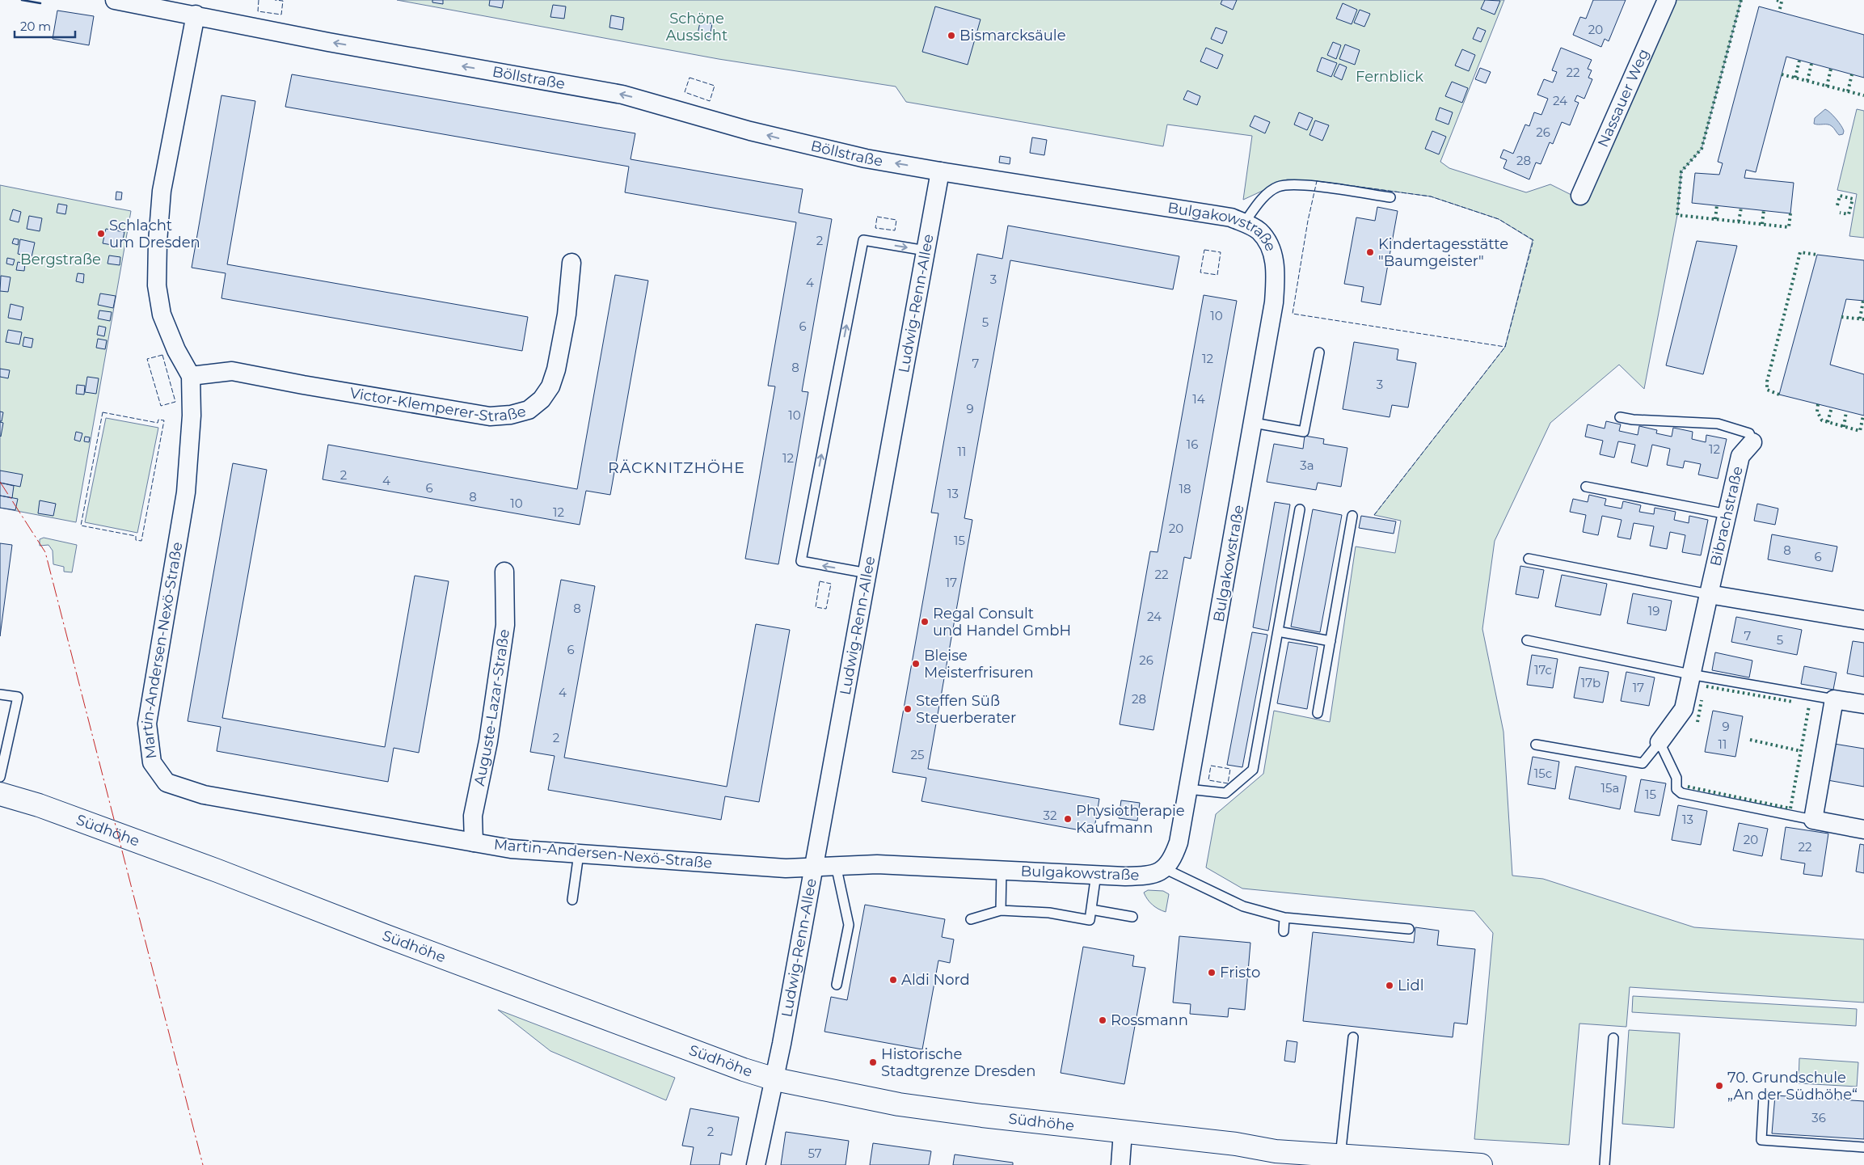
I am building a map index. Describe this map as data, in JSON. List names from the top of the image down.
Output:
{
  "streets": {
    "street": [
      "Böllstraße",
      "Nassauer Weg",
      "Bulgakowstraße",
      "Ludwig-Renn-Allee",
      "Victor-Klemperer-Straße",
      "Bibrachstraße",
      "Martin-Andersen-Nexö-Straße",
      "Auguste-Lazar-Straße",
      "Südhöhe"
    ]
  },
  "crossings": [
    ["Böllstraße", "Bulgakowstraße"],
    ["Böllstraße", "Ludwig-Renn-Allee"],
    ["Böllstraße", "Martin-Andersen-Nexö-Straße"],
    ["Bulgakowstraße", "Ludwig-Renn-Allee"],
    ["Bulgakowstraße", "Martin-Andersen-Nexö-Straße"],
    ["Ludwig-Renn-Allee", "Martin-Andersen-Nexö-Straße"],
    ["Ludwig-Renn-Allee", "Südhöhe"],
    ["Victor-Klemperer-Straße", "Martin-Andersen-Nexö-Straße"],
    ["Martin-Andersen-Nexö-Straße", "Auguste-Lazar-Straße"]
  ],
  "one_way": ["Böllstraße"],
  "districts": ["RÄCKNITZHÖHE"],
  "parks": ["Schöne Aussicht", "Fernblick", "Bergstraße"],
  "places": [
    "Bismarcksäule",
    "Schlacht um Dresden",
    "Kindertagesstätte \"Baumgeister\"",
    "Regal Consult und Handel GmbH",
    "Bleise Meisterfrisuren",
    "Steffen Süß Steuerberater",
    "Physiotherapie Kaufmann",
    "Fristo",
    "Aldi Nord",
    "Lidl",
    "Rossmann",
    "Historische Stadtgrenze Dresden",
    "70. Grundschule „An der Südhöhe“"
  ],
  "house_numbers": [
    "20",
    "22",
    "24",
    "26",
    "28",
    "2",
    "3",
    "4",
    "10",
    "5",
    "6",
    "12",
    "7",
    "8",
    "3",
    "14",
    "9",
    "10",
    "16",
    "12",
    "11",
    "12",
    "3a",
    "2",
    "4",
    "6",
    "18",
    "13",
    "8",
    "10",
    "12",
    "20",
    "15",
    "8",
    "6",
    "22",
    "17",
    "8",
    "19",
    "24",
    "7",
    "5",
    "6",
    "26",
    "17c",
    "17b",
    "17",
    "4",
    "28",
    "9",
    "2",
    "11",
    "25",
    "15c",
    "15a",
    "15",
    "32",
    "13",
    "20",
    "22",
    "36",
    "2",
    "57"
  ],
  "scale_bar": "20 m"
}
